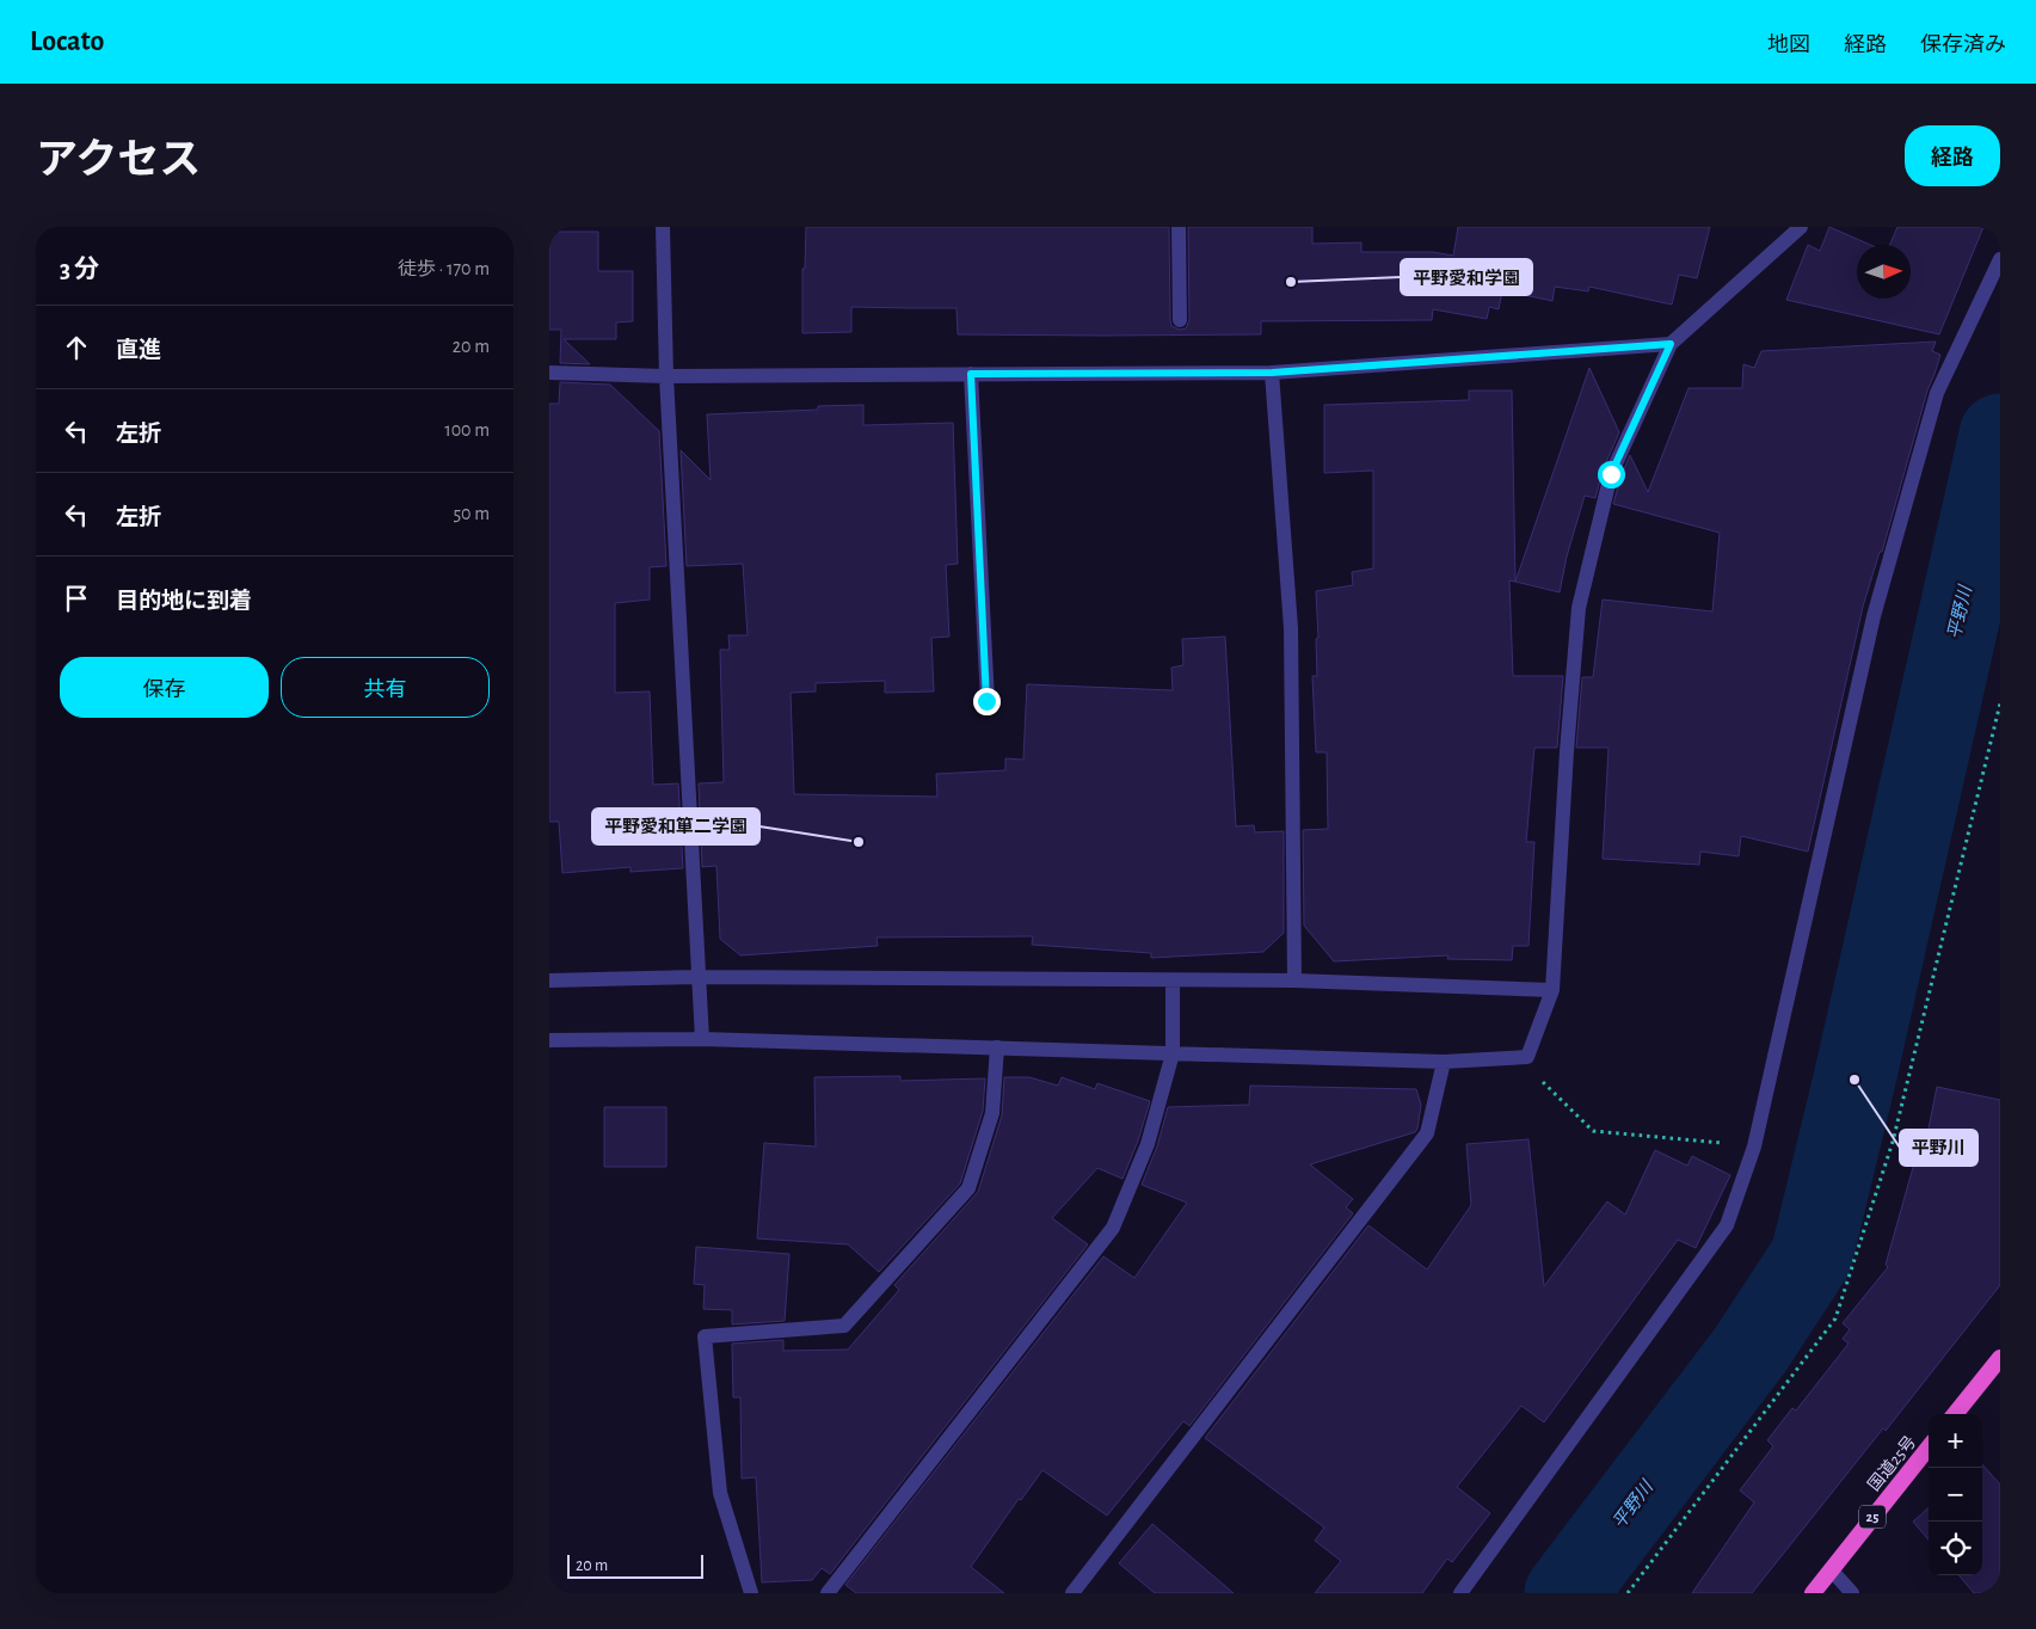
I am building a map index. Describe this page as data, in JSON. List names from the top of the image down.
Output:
{
  "streets": {
    "highway": ["国道25号", "25"]
  },
  "water": ["平野川"],
  "places": ["平野愛和学園", "平野愛和箪二学園", "平野川"],
  "scale_bar": "20 m",
  "north": "right",
  "page": {
    "header": "Locato",
    "nav": ["地図", "経路", "保存済み"],
    "title": "アクセス",
    "buttons": [
      "経路",
      ["保存", "共有"]
    ],
    "heading": ["3 分", "徒歩 · 170 m"],
    "list": [
      ["直進", "20 m"],
      ["左折", "100 m"],
      ["左折", "50 m"],
      "目的地に到着"
    ],
    "map_buttons": ["+", "−"],
    "scale": "20 m"
  }
}
